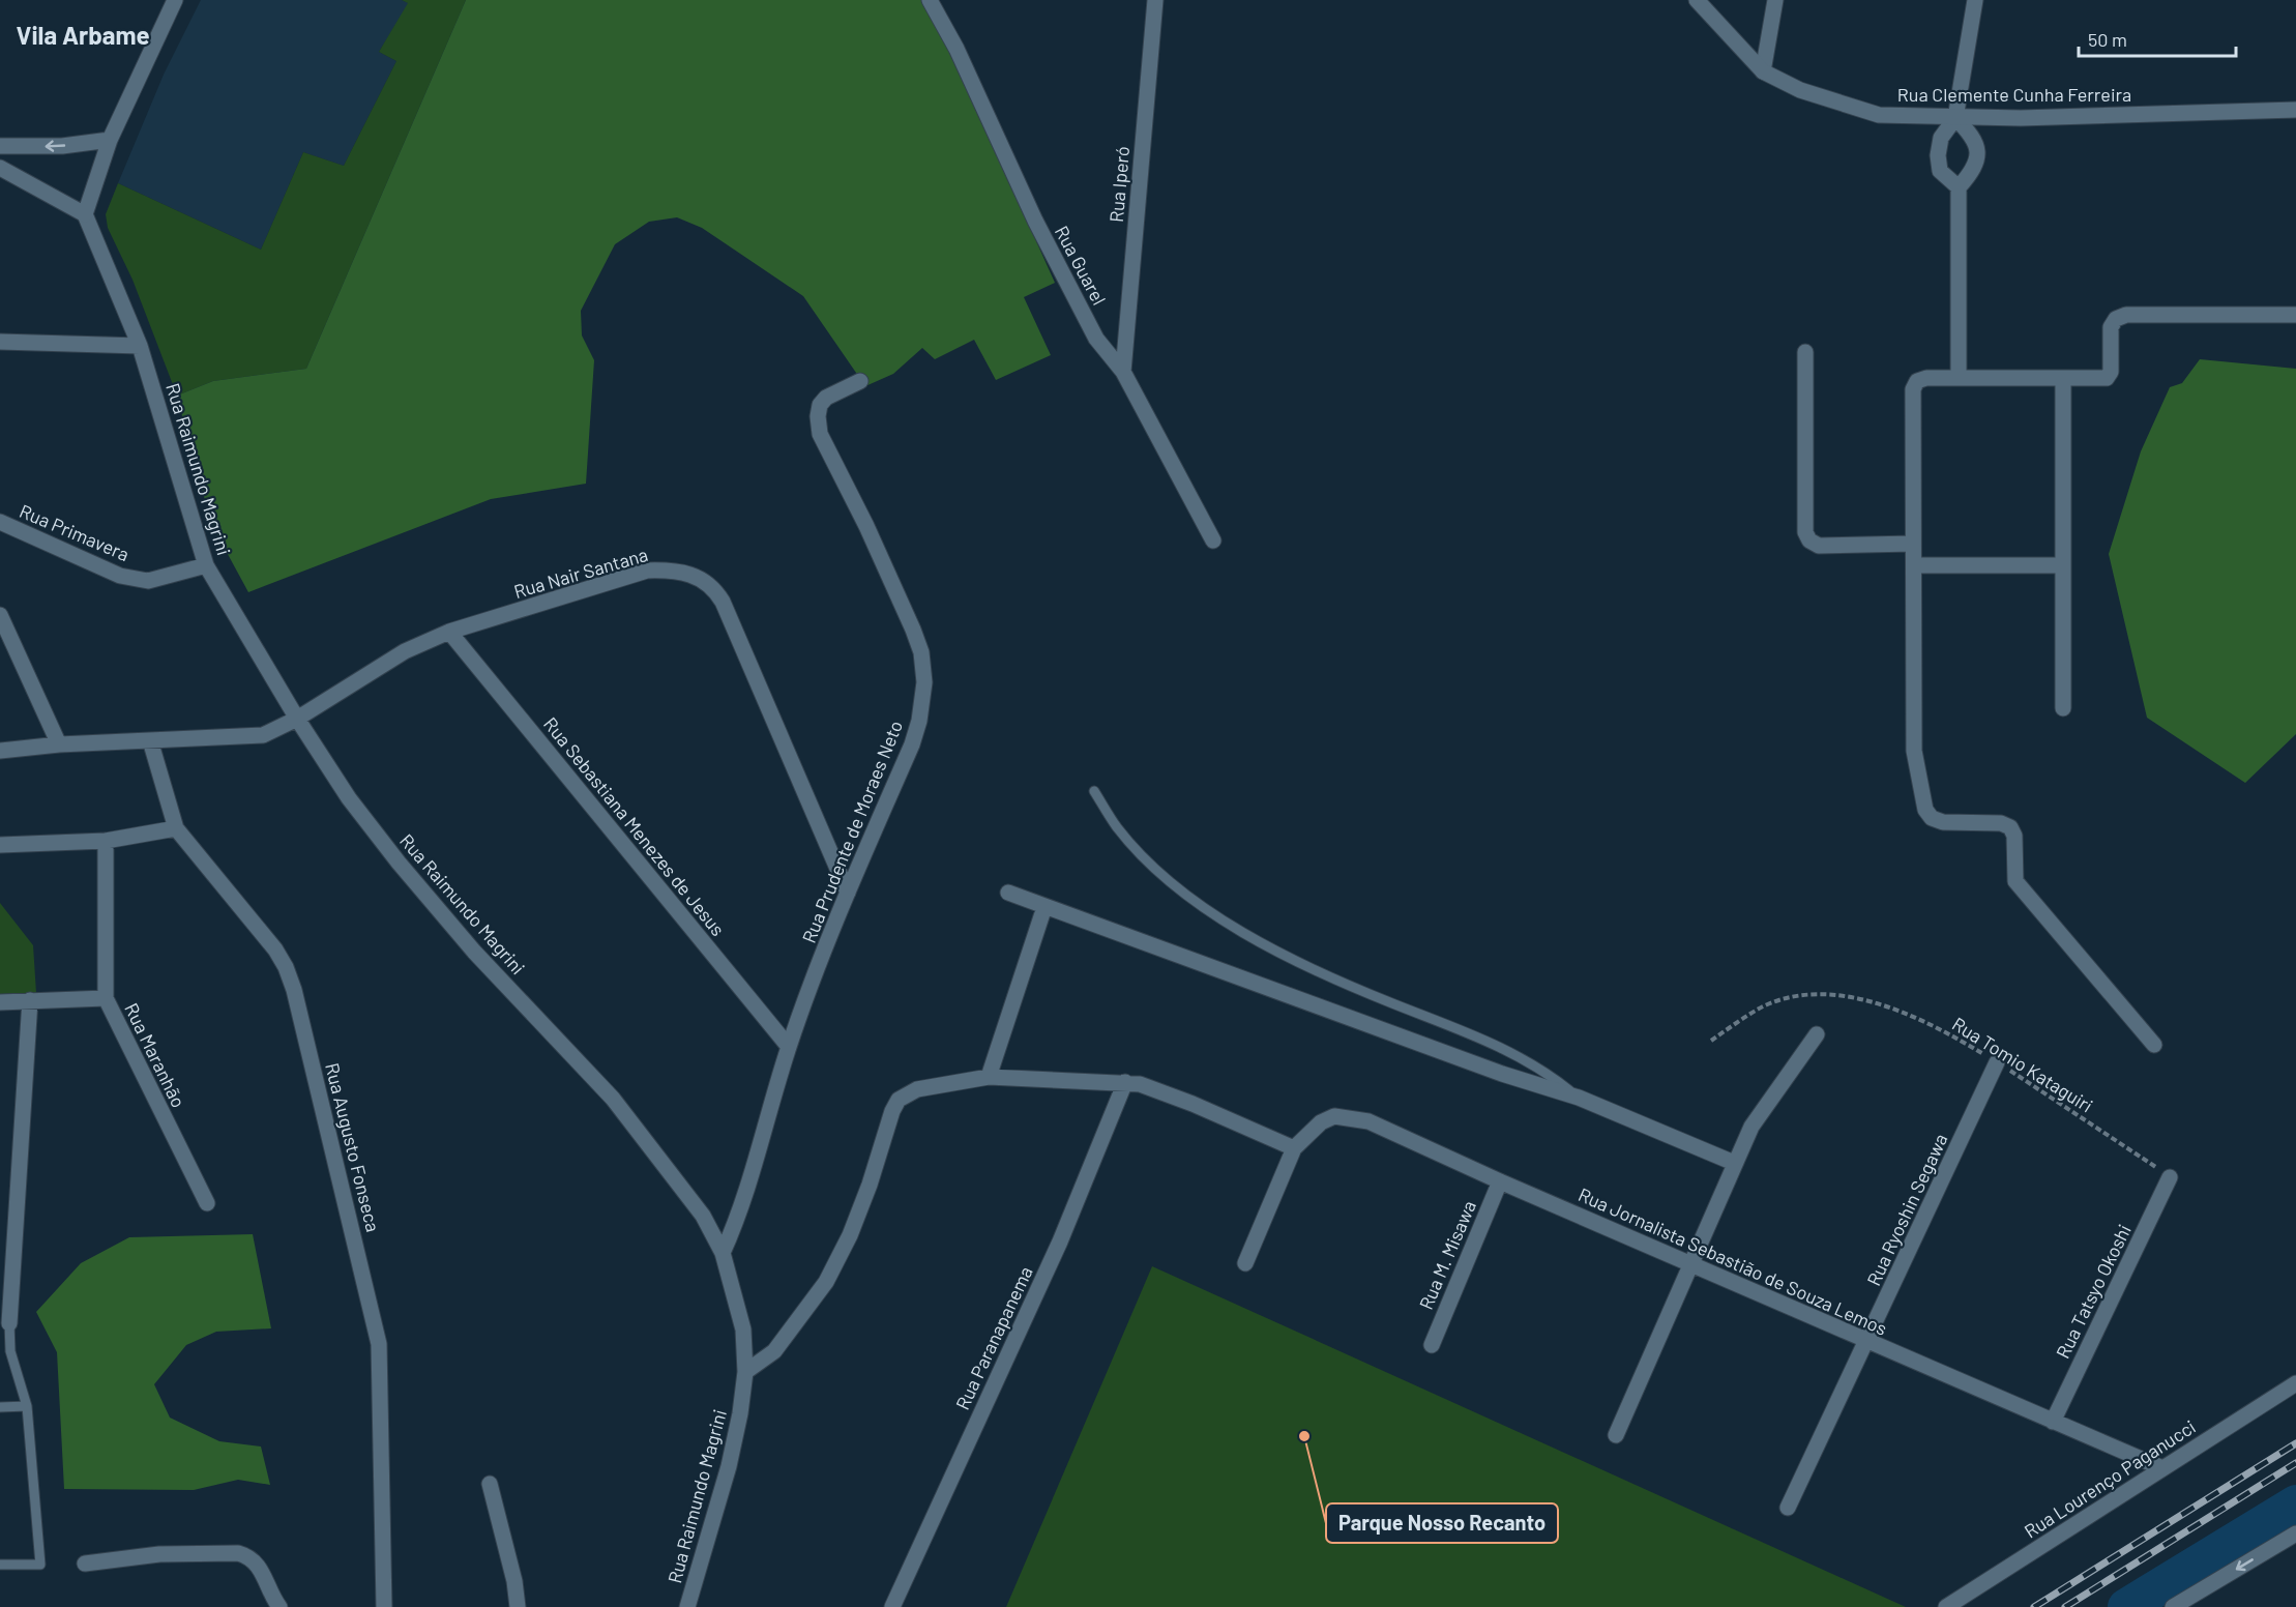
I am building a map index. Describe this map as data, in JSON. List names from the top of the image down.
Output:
{
  "streets": {
    "street": [
      "Rua Clemente Cunha Ferreira",
      "Rua Iperó",
      "Rua Guarel",
      "Rua Raimundo Magrini",
      "Rua Primavera",
      "Rua Nair Santana",
      "Rua Sebastiana Menezes de Jesus",
      "Rua Prudente de Moraes Neto",
      "Rua Maranhão",
      "Rua Augusto Fonseca",
      "Rua Ryoshin Segawa",
      "Rua M. Misawa",
      "Rua Jornalista Sebastião de Souza Lemos",
      "Rua Tatsyo Okoshi",
      "Rua Paranapanema",
      "Rua Lourenço Paganucci"
    ],
    "path": ["Rua Tomio Kataguiri"]
  },
  "crossings": [
    ["Rua Iperó", "Rua Guarel"],
    ["Rua Raimundo Magrini", "Rua Primavera"],
    ["Rua Raimundo Magrini", "Rua Nair Santana"],
    ["Rua Raimundo Magrini", "Rua Prudente de Moraes Neto"],
    ["Rua Nair Santana", "Rua Sebastiana Menezes de Jesus"],
    ["Rua Nair Santana", "Rua Prudente de Moraes Neto"],
    ["Rua Nair Santana", "Rua Augusto Fonseca"],
    ["Rua Sebastiana Menezes de Jesus", "Rua Prudente de Moraes Neto"],
    ["Rua Tomio Kataguiri", "Rua Ryoshin Segawa"],
    ["Rua Tomio Kataguiri", "Rua Tatsyo Okoshi"],
    ["Rua Ryoshin Segawa", "Rua Jornalista Sebastião de Souza Lemos"],
    ["Rua M. Misawa", "Rua Jornalista Sebastião de Souza Lemos"],
    ["Rua Jornalista Sebastião de Souza Lemos", "Rua Tatsyo Okoshi"],
    ["Rua Jornalista Sebastião de Souza Lemos", "Rua Lourenço Paganucci"]
  ],
  "districts": ["Vila Arbame"],
  "places": ["Parque Nosso Recanto"],
  "scale_bar": "50 m"
}
